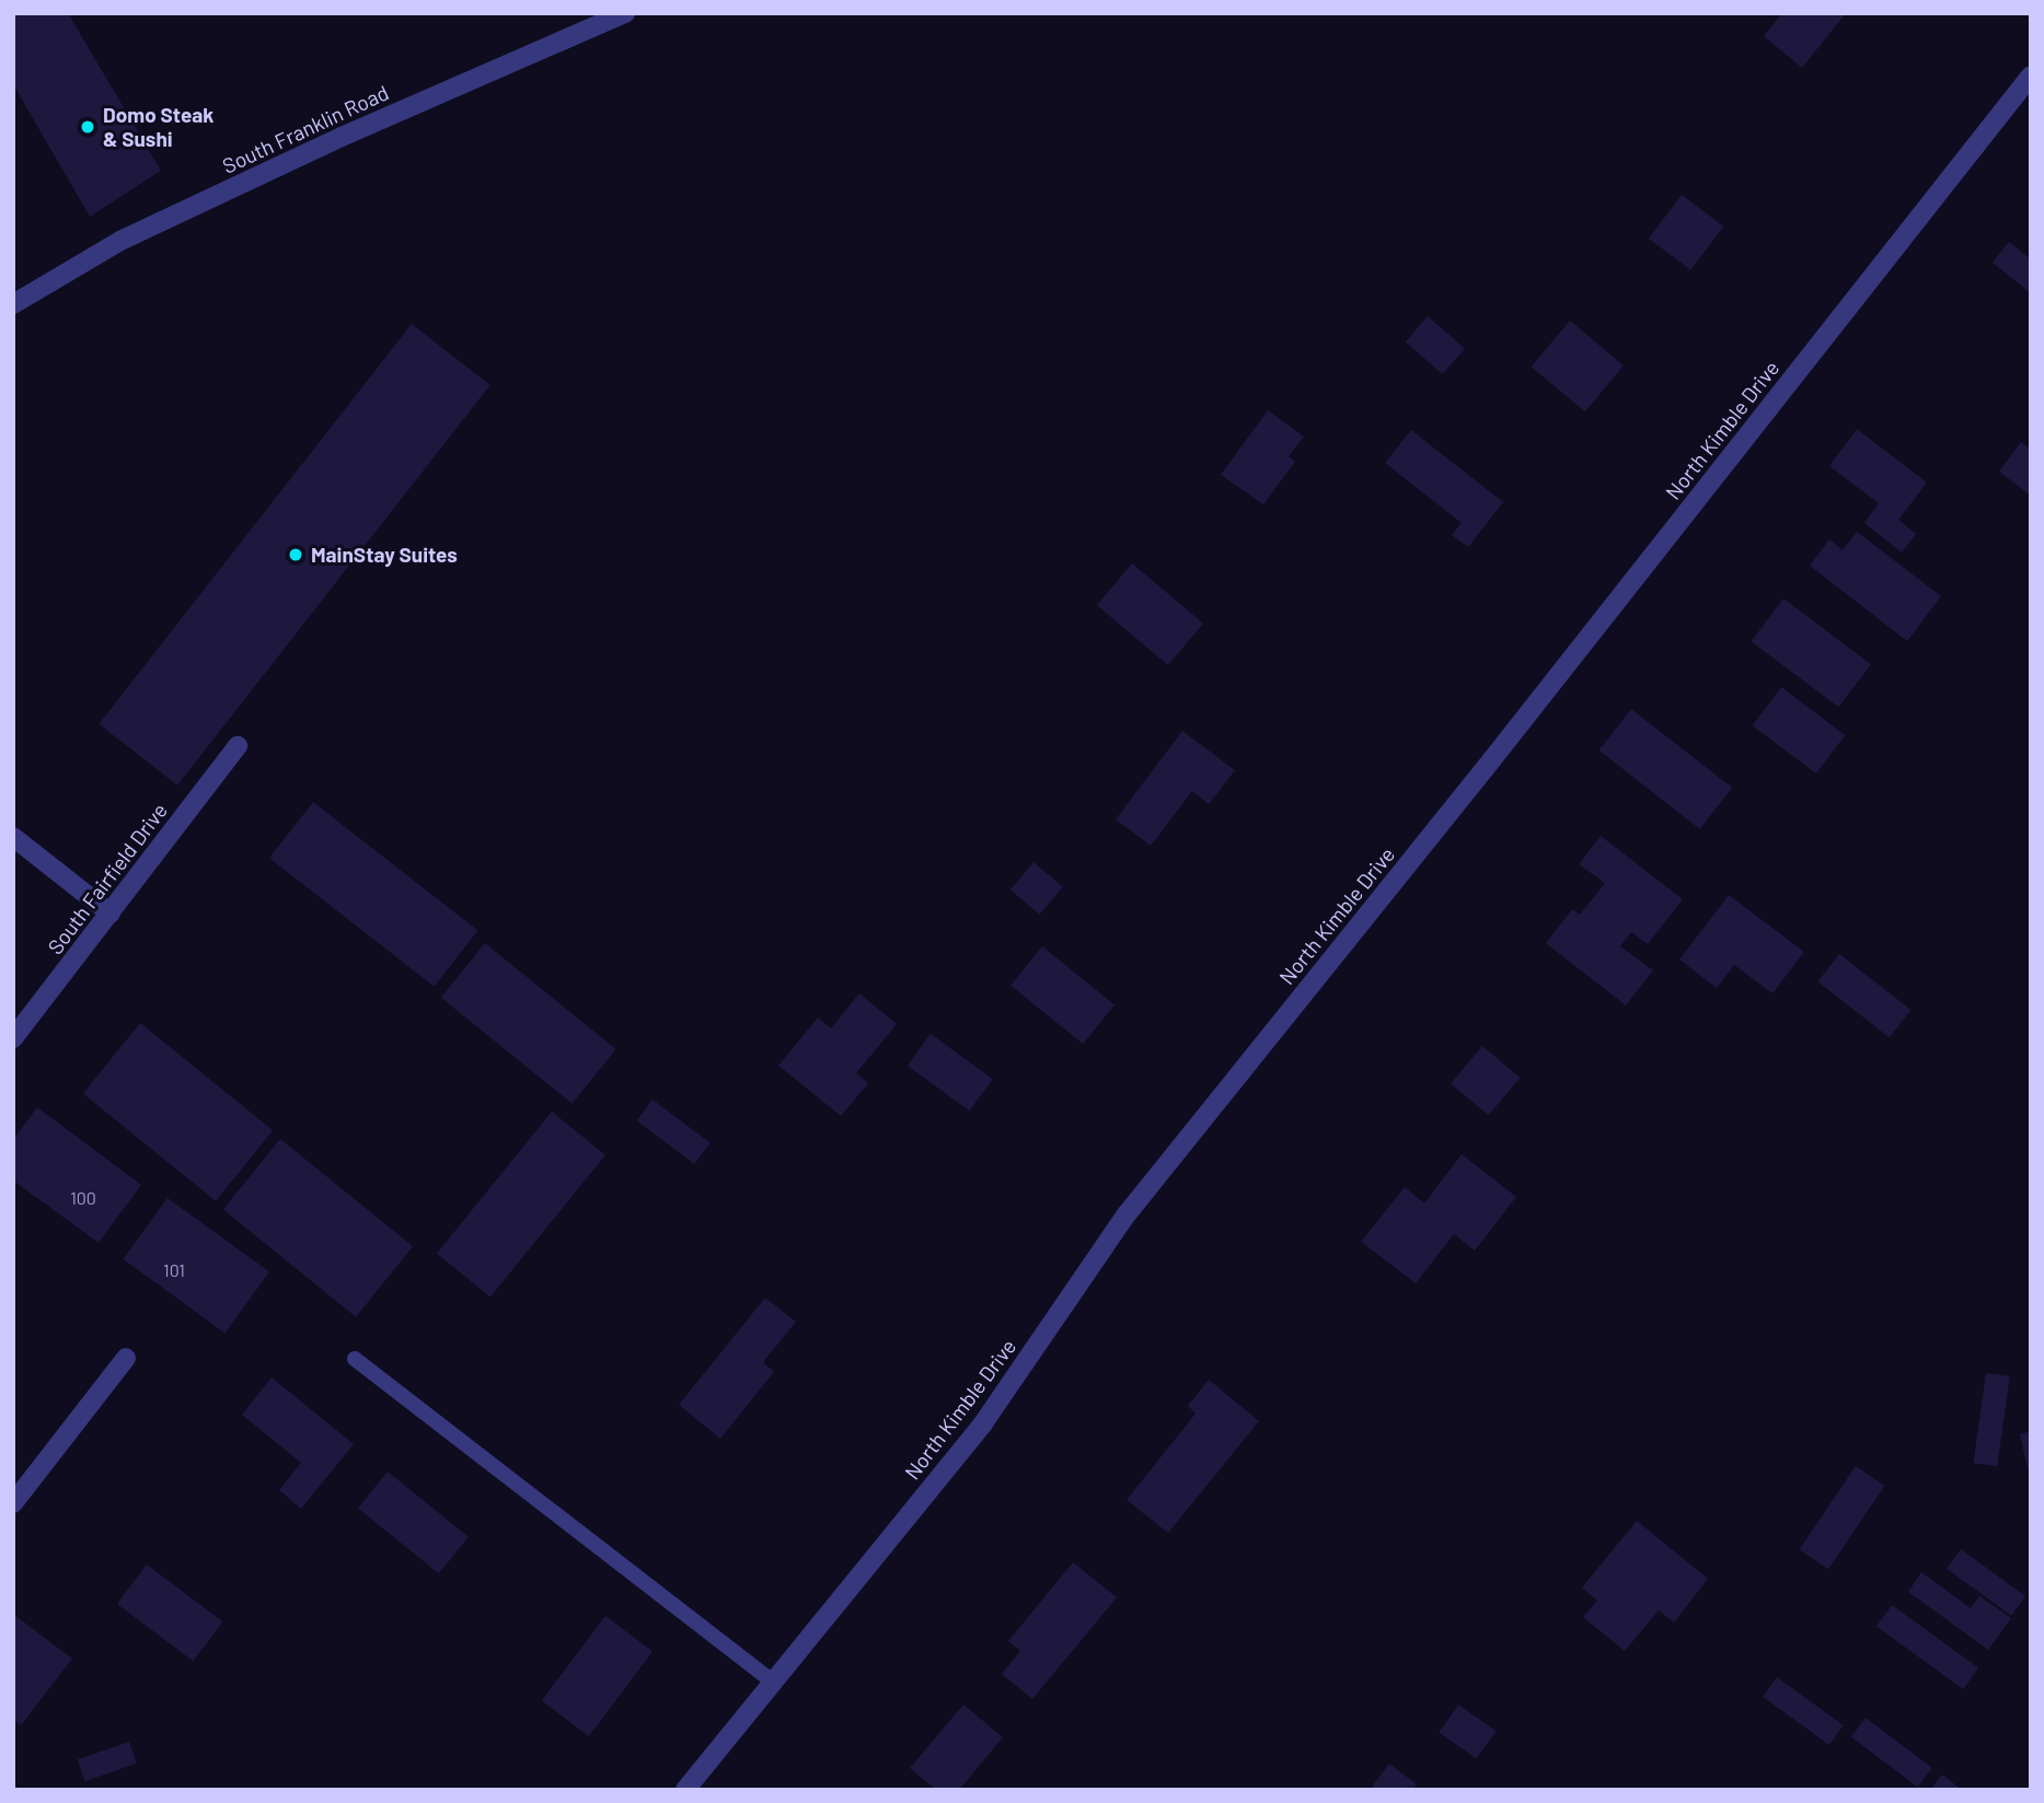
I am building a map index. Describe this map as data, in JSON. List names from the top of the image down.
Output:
{
  "streets": {
    "street": ["South Franklin Road", "North Kimble Drive", "South Fairfield Drive"]
  },
  "places": ["Domo Steak & Sushi", "MainStay Suites"],
  "house_numbers": ["100", "101"]
}
